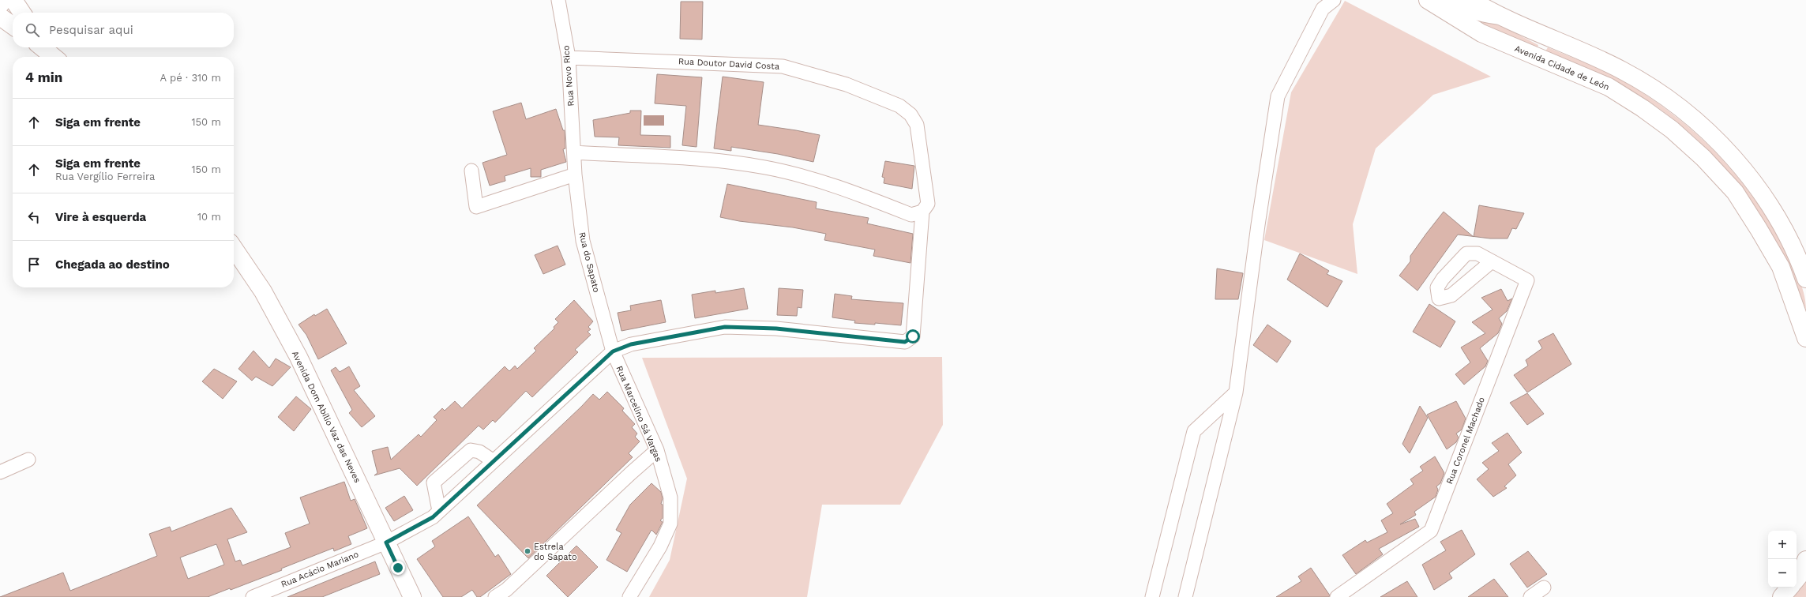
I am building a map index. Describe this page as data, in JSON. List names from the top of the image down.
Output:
{
  "streets": {
    "main road": ["Avenida Cidade de León", "Avenida Dom Abílio Vaz das Neves"],
    "street": [
      "Rua Doutor David Costa",
      "Rua Novo Rico",
      "Rua do Sapato",
      "Rua Marcelino Sá Vargas",
      "Rua Coronel Machado",
      "Rua Acácio Mariano"
    ]
  },
  "crossings": [
    ["Rua Doutor David Costa", "Rua Novo Rico"],
    ["Rua Doutor David Costa", "Rua do Sapato"],
    ["Rua Doutor David Costa", "Rua Marcelino Sá Vargas"],
    ["Rua Doutor David Costa", "Rua Acácio Mariano"],
    ["Rua Novo Rico", "Rua do Sapato"],
    ["Rua do Sapato", "Rua Marcelino Sá Vargas"],
    ["Rua do Sapato", "Rua Acácio Mariano"],
    ["Rua Marcelino Sá Vargas", "Rua Acácio Mariano"],
    ["Avenida Dom Abílio Vaz das Neves", "Rua Acácio Mariano"]
  ],
  "places": ["Estrela do Sapato"],
  "page": {
    "search": "Pesquisar aqui",
    "heading": ["4 min", "A pé · 310 m"],
    "list": [
      ["Siga em frente", "150 m"],
      ["Siga em frente", "Rua Vergílio Ferreira", "150 m"],
      ["Vire à esquerda", "10 m"],
      "Chegada ao destino"
    ],
    "map_buttons": ["+", "−"]
  }
}
